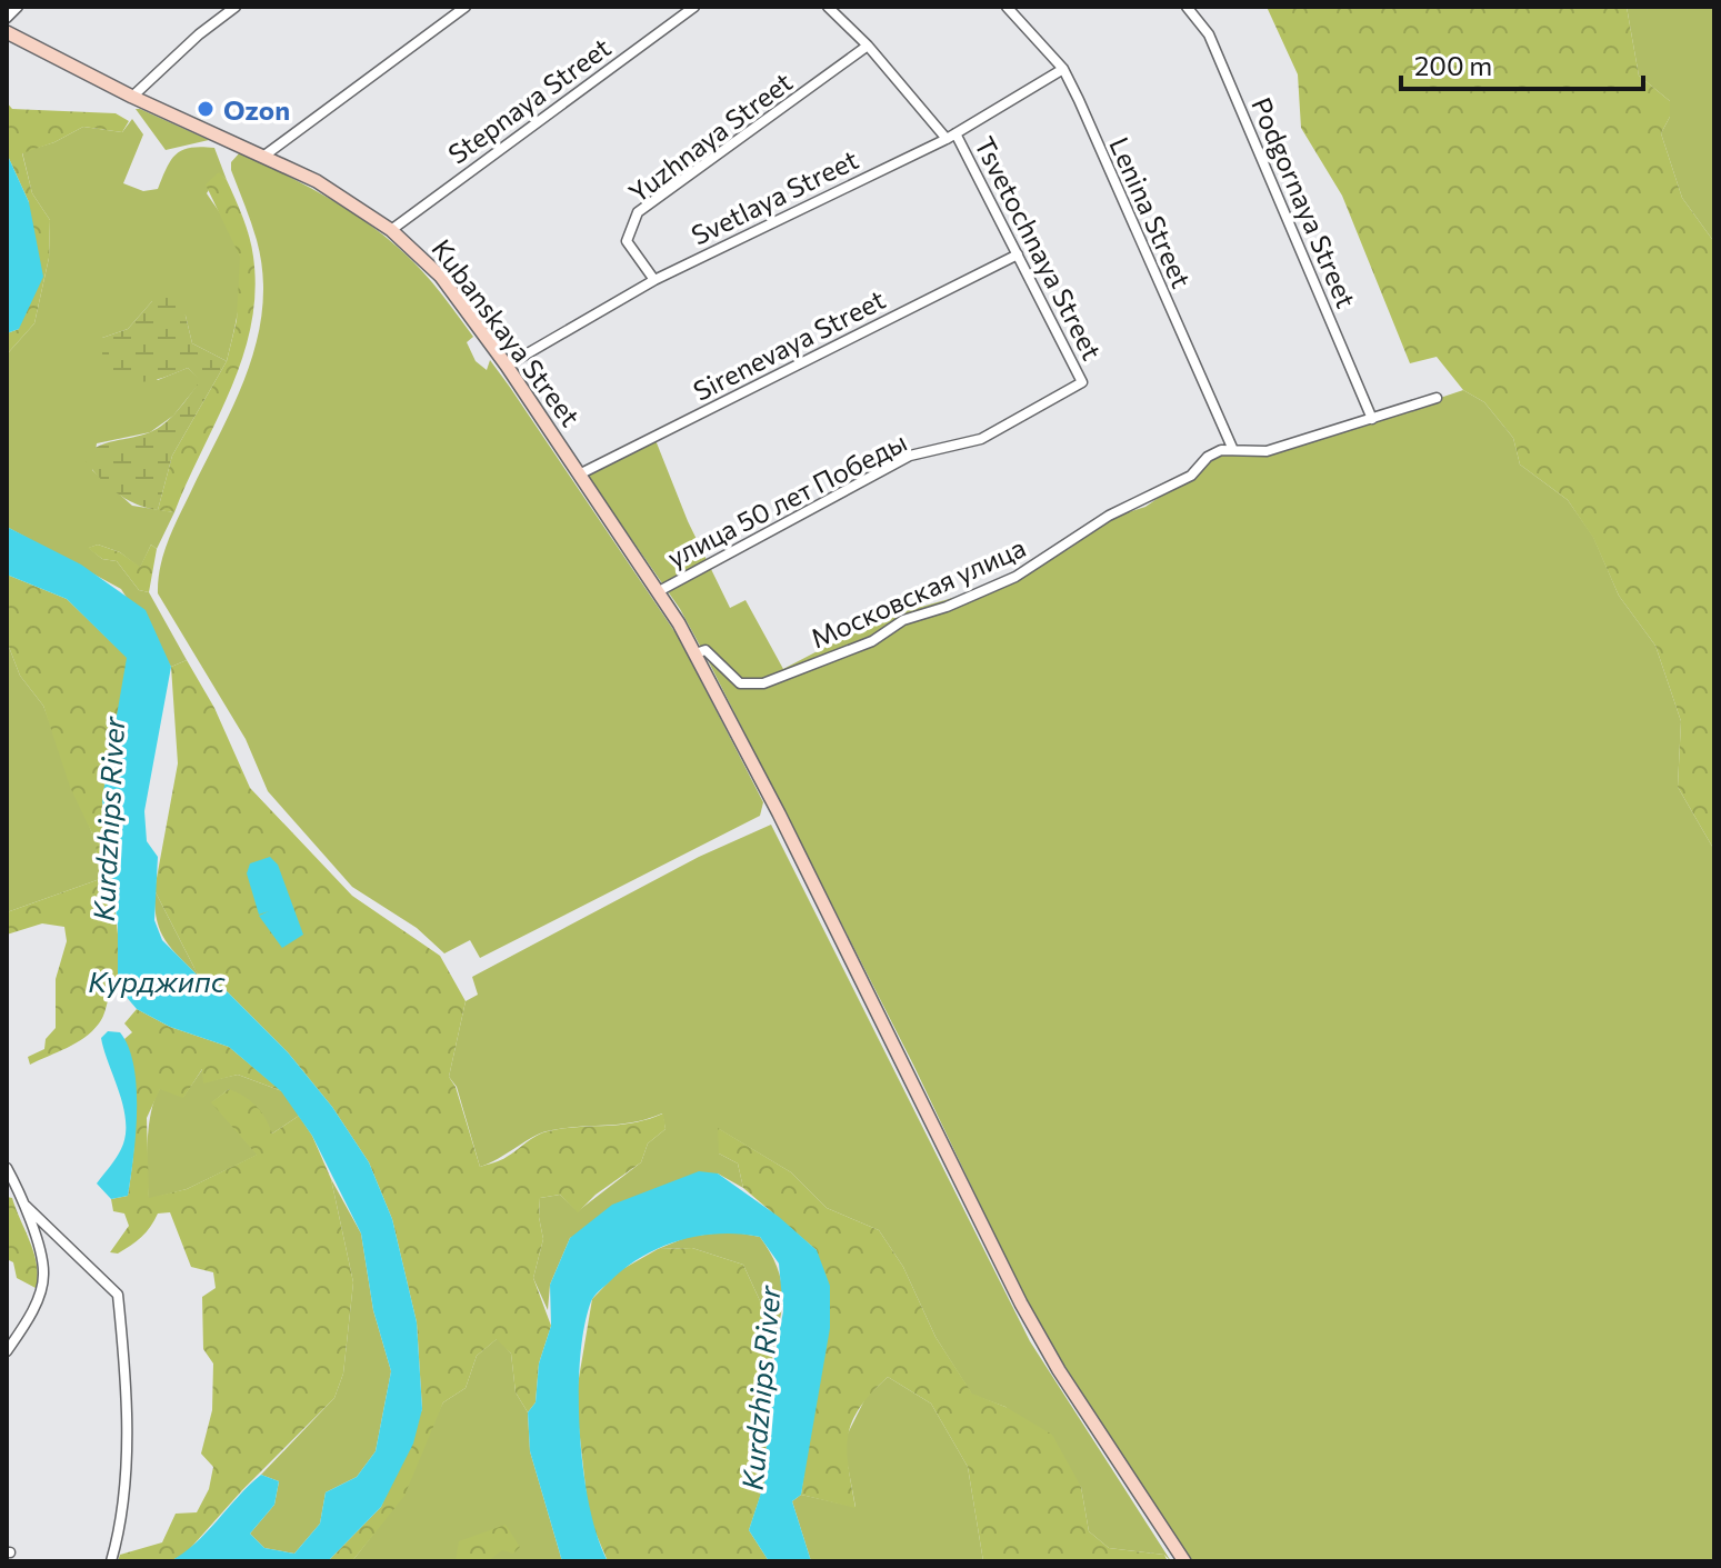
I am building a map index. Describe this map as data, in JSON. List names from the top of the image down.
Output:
{
  "streets": {
    "main road": ["Kubanskaya Street"],
    "street": [
      "Stepnaya Street",
      "Yuzhnaya Street",
      "Svetlaya Street",
      "Podgornaya Street",
      "Lenina Street",
      "Tsvetochnaya Street",
      "Sirenevaya Street",
      "улица 50 лет Победы",
      "Московская улица"
    ]
  },
  "crossings": [
    ["Stepnaya Street", "Kubanskaya Street"],
    ["Yuzhnaya Street", "Svetlaya Street"],
    ["Yuzhnaya Street", "Tsvetochnaya Street"],
    ["Svetlaya Street", "Lenina Street"],
    ["Svetlaya Street", "Tsvetochnaya Street"],
    ["Svetlaya Street", "Kubanskaya Street"],
    ["Lenina Street", "Московская улица"],
    ["Tsvetochnaya Street", "Sirenevaya Street"],
    ["Tsvetochnaya Street", "улица 50 лет Победы"],
    ["Kubanskaya Street", "Sirenevaya Street"],
    ["Kubanskaya Street", "улица 50 лет Победы"],
    ["Kubanskaya Street", "Московская улица"]
  ],
  "water": ["Kurdzhips River", "Курджипс"],
  "places": ["Ozon"],
  "scale_bar": "200 m"
}
